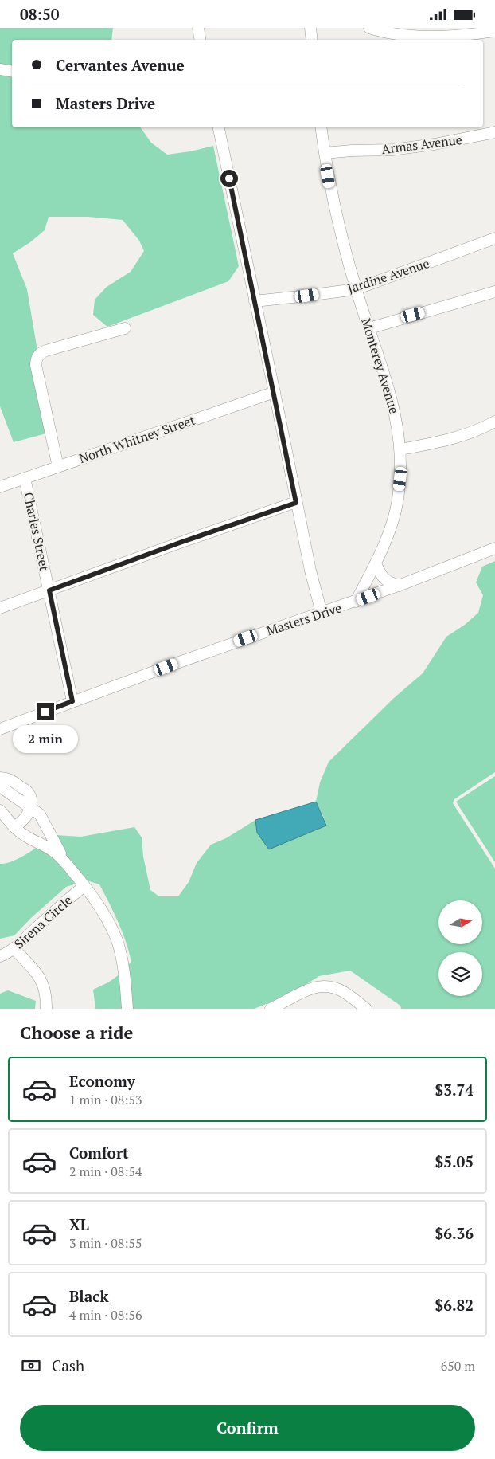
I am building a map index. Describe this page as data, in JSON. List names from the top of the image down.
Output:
{
  "streets": {
    "street": [
      "Armas Avenue",
      "Jardine Avenue",
      "Monterey Avenue",
      "North Whitney Street",
      "Charles Street",
      "Masters Drive",
      "Sirena Circle"
    ]
  },
  "crossings": [
    ["Armas Avenue", "Monterey Avenue"],
    ["Jardine Avenue", "Monterey Avenue"],
    ["Monterey Avenue", "Masters Drive"],
    ["North Whitney Street", "Charles Street"],
    ["Charles Street", "Masters Drive"]
  ],
  "north": "right",
  "page": {
    "status": "08:50",
    "banner": ["Cervantes Avenue", "Masters Drive"],
    "bubble": "2 min",
    "heading": "Choose a ride",
    "list": [
      {
        "name": "Economy",
        "note": "1 min · 08:53",
        "value": "$3.74"
      },
      {
        "name": "Comfort",
        "note": "2 min · 08:54",
        "value": "$5.05"
      },
      {
        "name": "XL",
        "note": "3 min · 08:55",
        "value": "$6.36"
      },
      {
        "name": "Black",
        "note": "4 min · 08:56",
        "value": "$6.82"
      }
    ],
    "pay": ["Cash", "650 m"],
    "buttons": "Confirm"
  }
}
